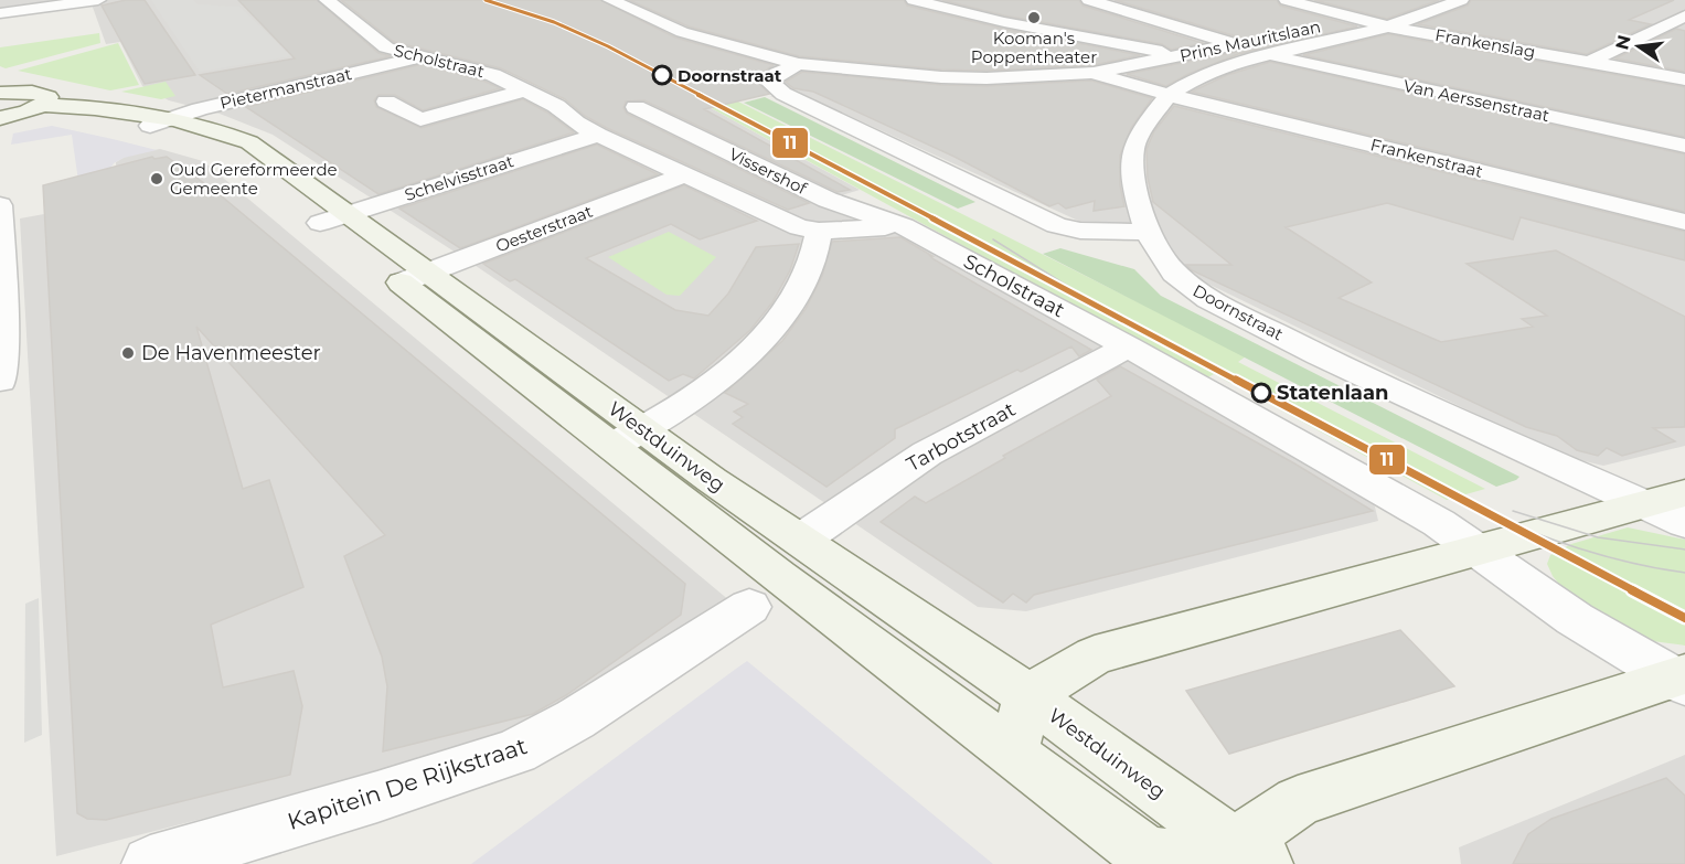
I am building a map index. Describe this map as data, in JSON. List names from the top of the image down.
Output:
{
  "streets": {
    "main road": ["Westduinweg"],
    "street": [
      "Prins Mauritslaan",
      "Frankenslag",
      "Scholstraat",
      "Pietermanstraat",
      "Van Aerssenstraat",
      "Frankenstraat",
      "Vissershof",
      "Schelvisstraat",
      "Oesterstraat",
      "Doornstraat",
      "Tarbotstraat",
      "Kapitein De Rijkstraat"
    ]
  },
  "crossings": [
    ["Prins Mauritslaan", "Frankenslag"],
    ["Prins Mauritslaan", "Van Aerssenstraat"],
    ["Prins Mauritslaan", "Frankenstraat"],
    ["Prins Mauritslaan", "Doornstraat"],
    ["Scholstraat", "Pietermanstraat"],
    ["Scholstraat", "Vissershof"],
    ["Scholstraat", "Schelvisstraat"],
    ["Scholstraat", "Oesterstraat"],
    ["Scholstraat", "Tarbotstraat"],
    ["Pietermanstraat", "Westduinweg"],
    ["Schelvisstraat", "Westduinweg"],
    ["Oesterstraat", "Westduinweg"],
    ["Tarbotstraat", "Westduinweg"]
  ],
  "places": [
    "Kooman's Poppentheater",
    "Doornstraat",
    "Oud Gereformeerde Gemeente",
    "De Havenmeester",
    "Statenlaan"
  ],
  "lines": ["transit line 11"],
  "north": "left"
}
